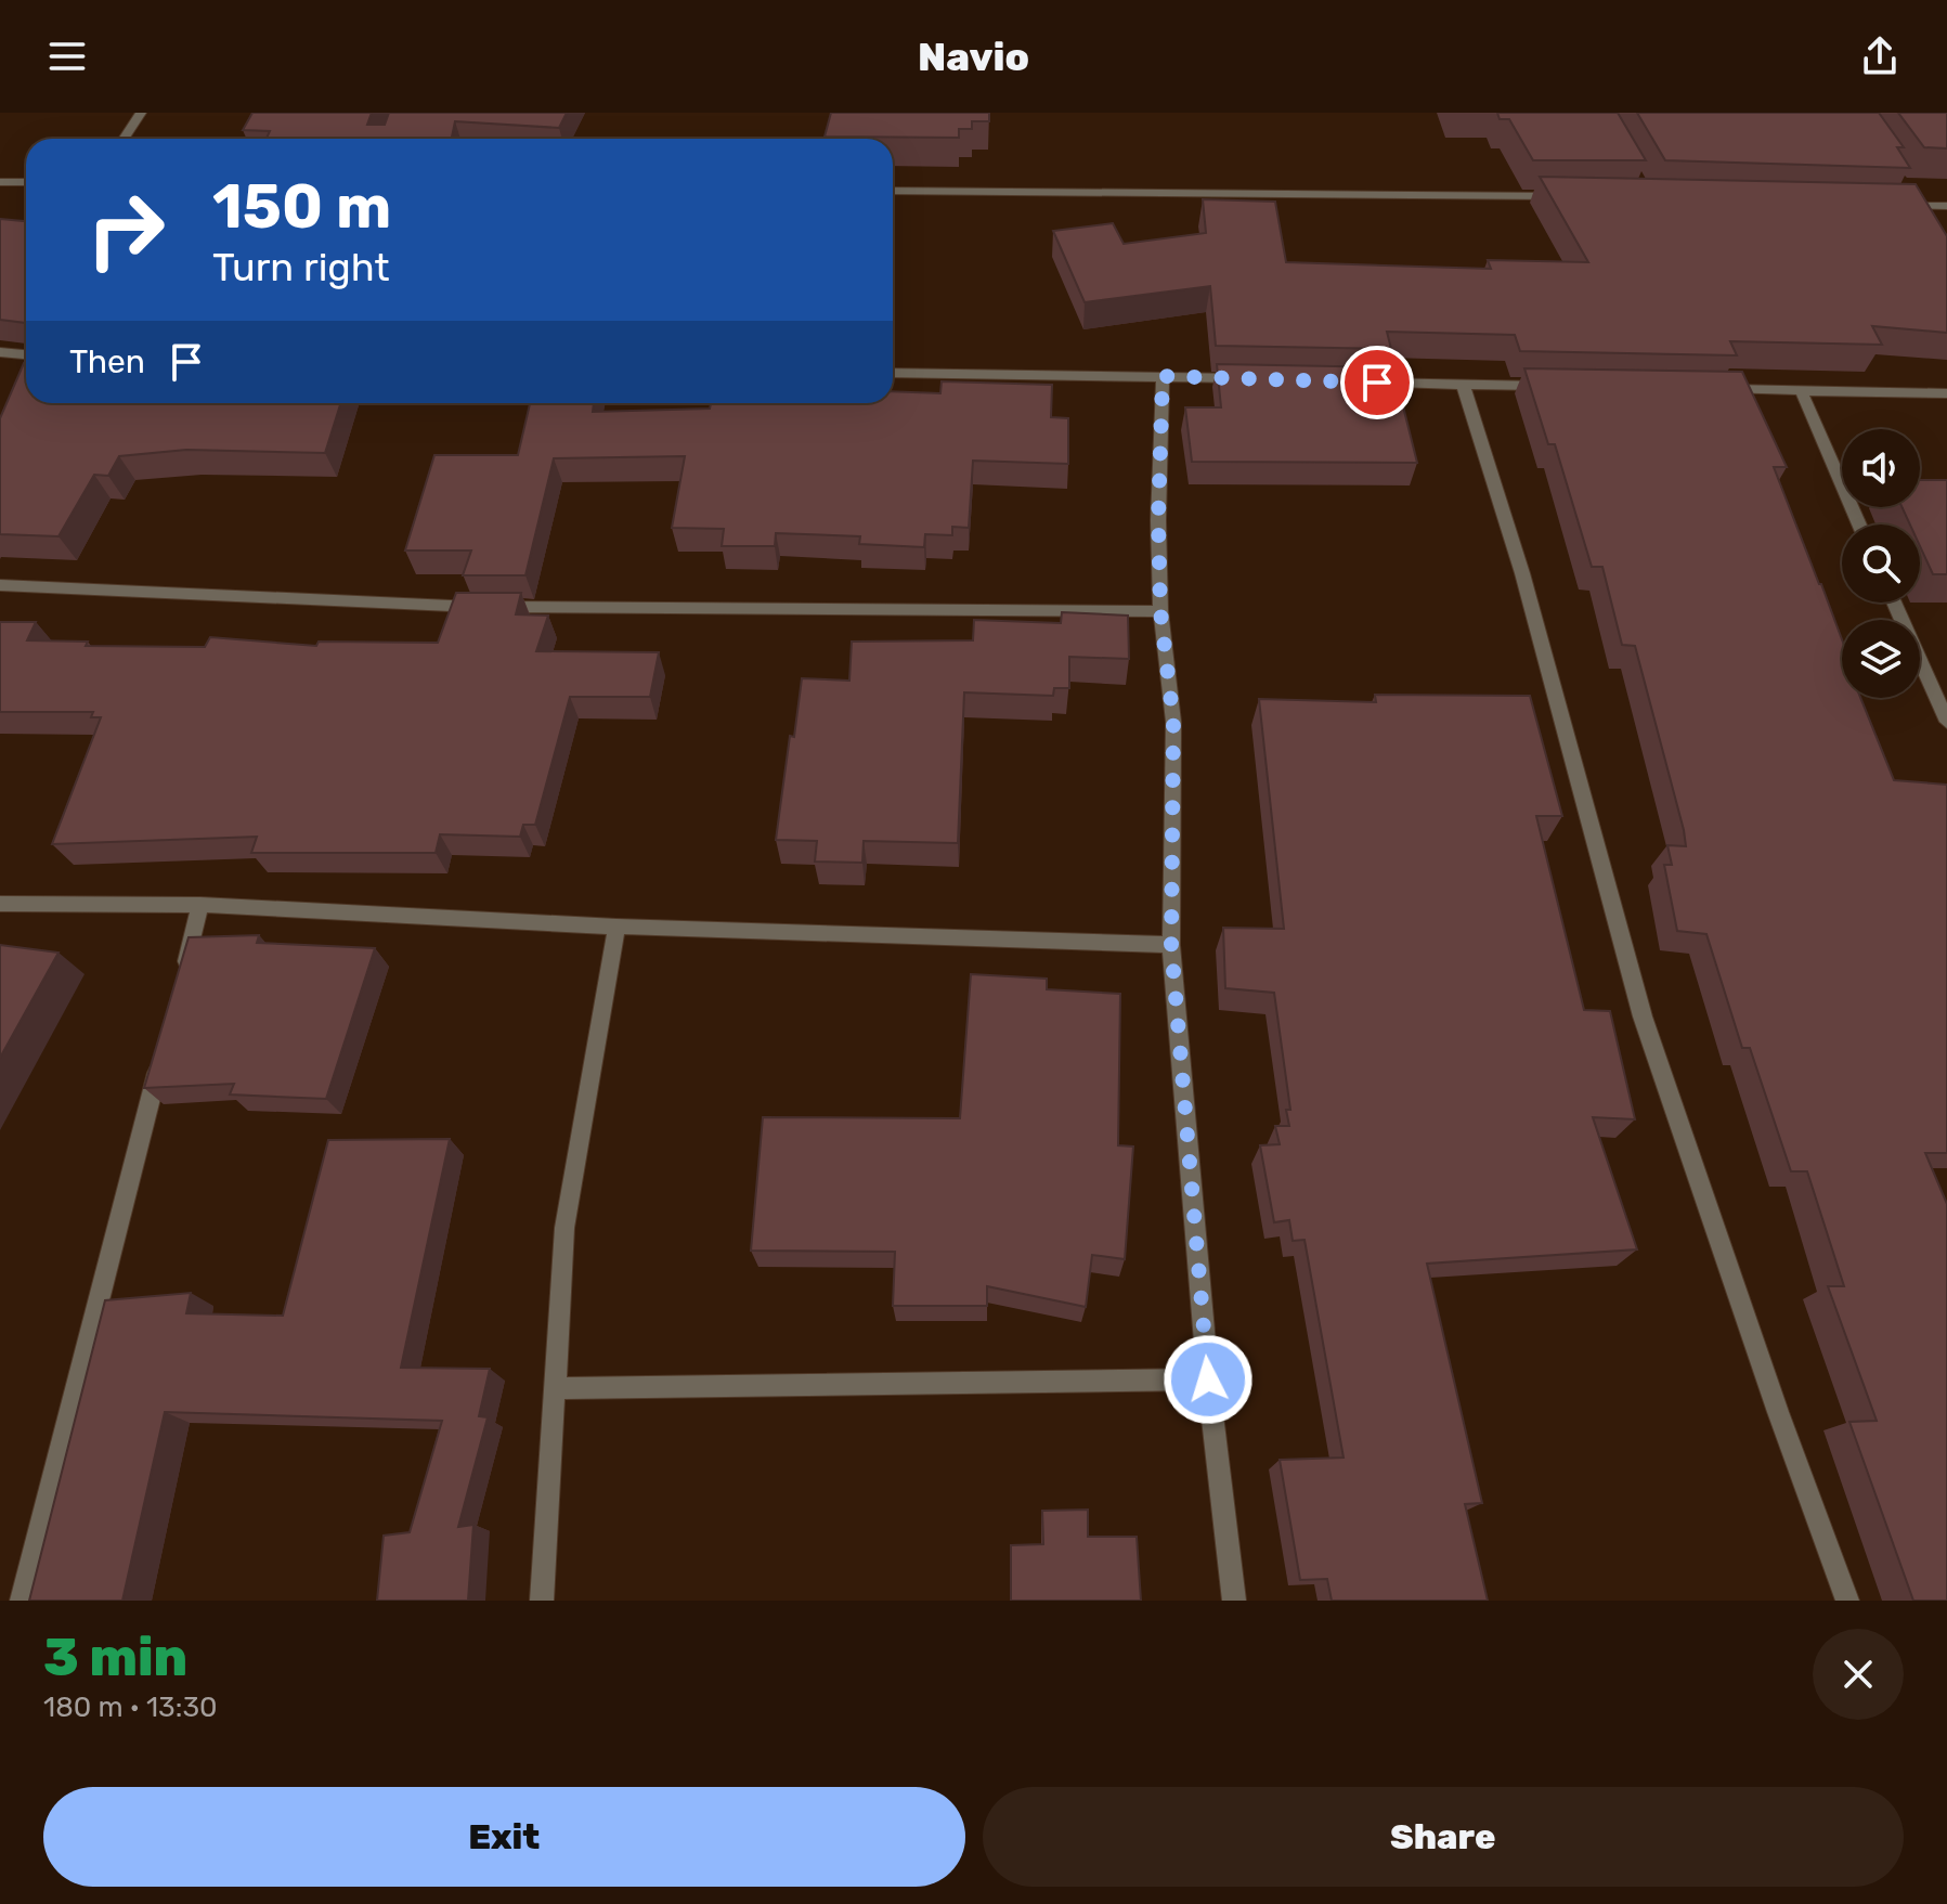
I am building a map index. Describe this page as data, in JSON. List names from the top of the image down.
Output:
{
  "page": {
    "header": "Navio",
    "turn": ["150 m", "Turn right"],
    "then": "Then",
    "heading": ["3 min", "180 m · 13:30"],
    "buttons": ["Exit", "Share"]
  }
}
